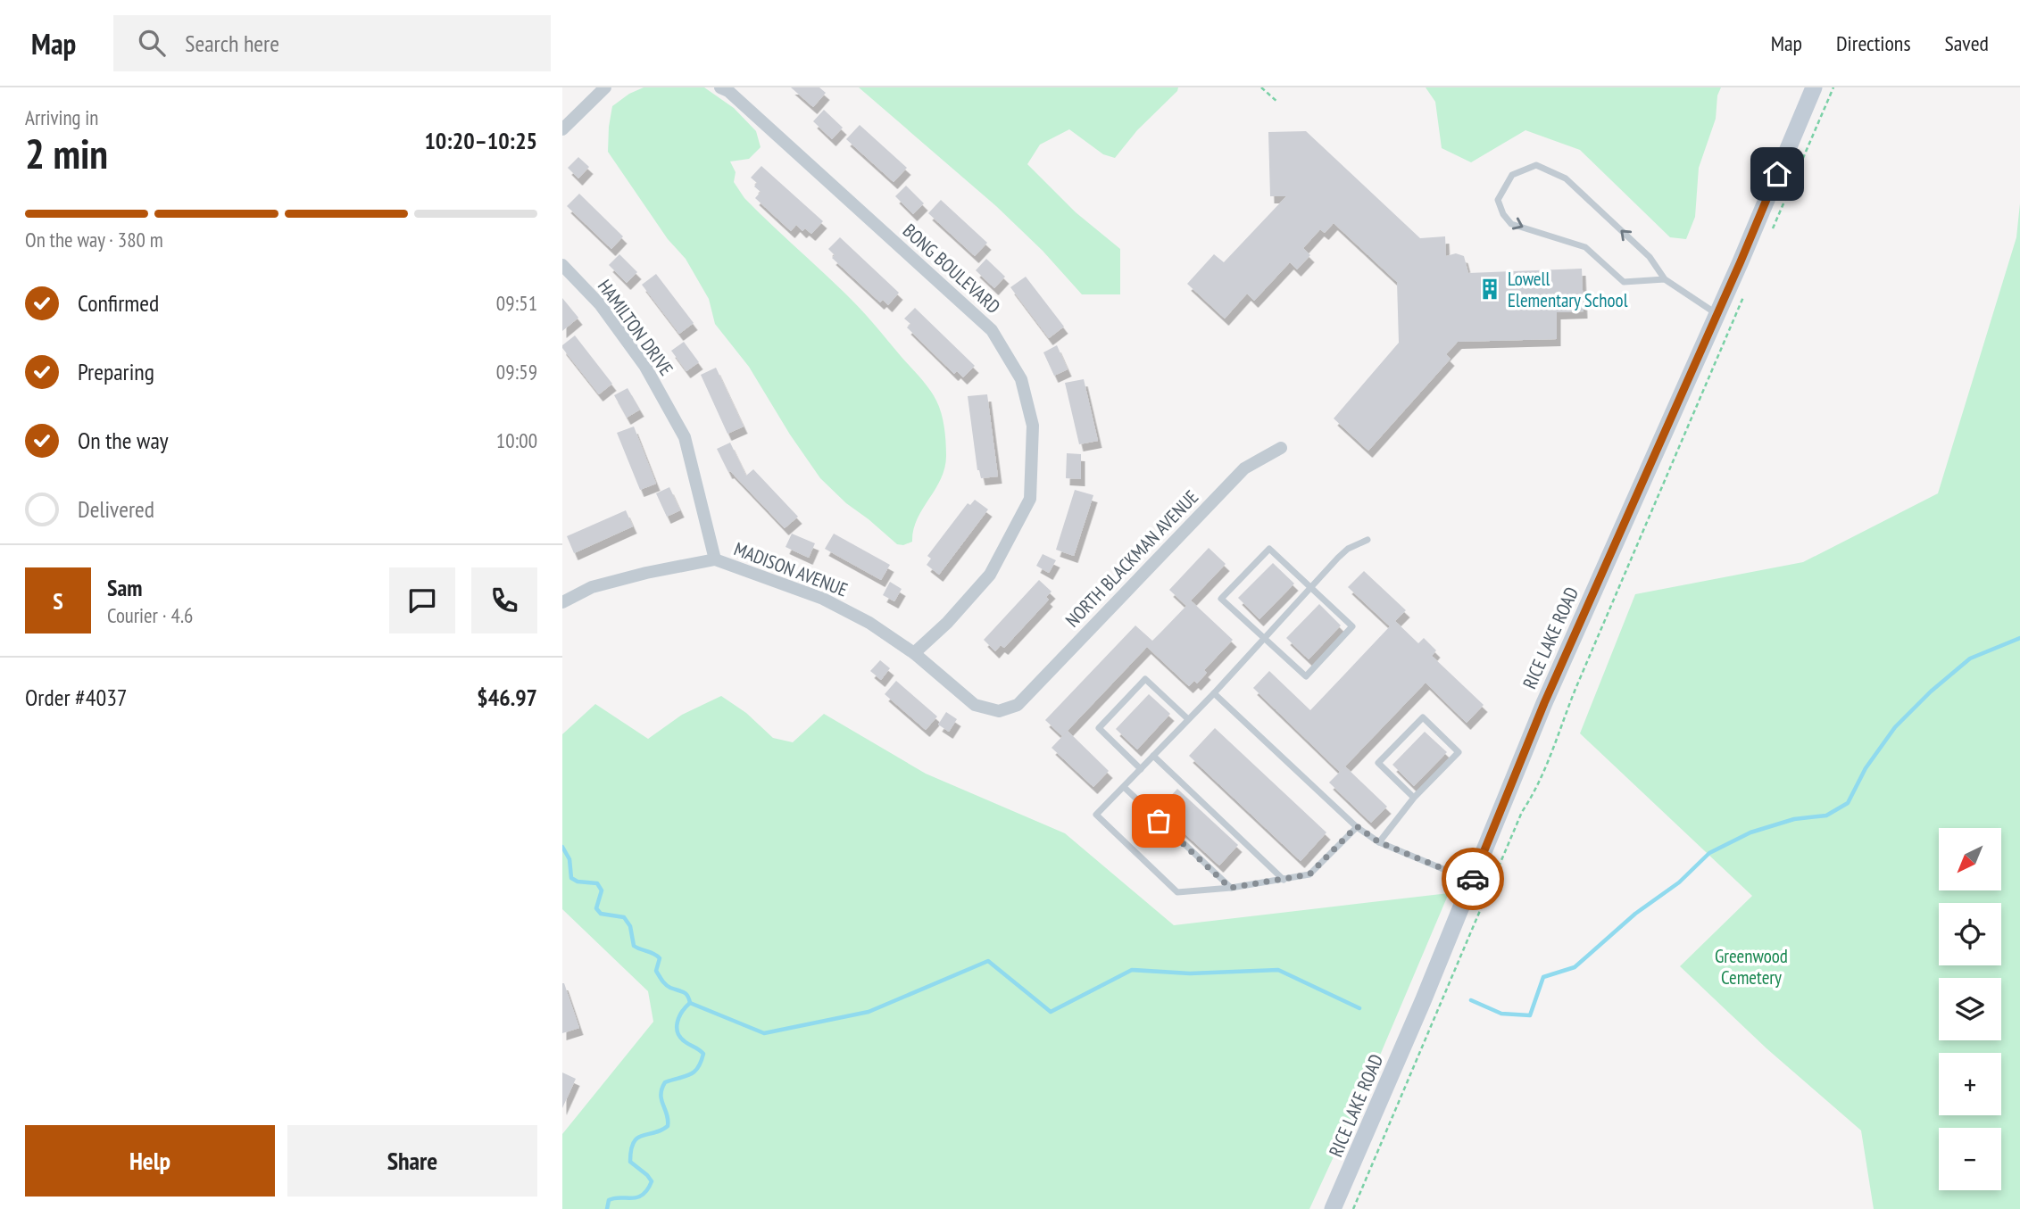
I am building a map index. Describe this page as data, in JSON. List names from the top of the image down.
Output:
{
  "streets": {
    "main road": ["RICE LAKE ROAD"],
    "street": [
      "BONG BOULEVARD",
      "HAMILTON DRIVE",
      "NORTH BLACKMAN AVENUE",
      "MADISON AVENUE"
    ]
  },
  "crossings": [
    ["BONG BOULEVARD", "MADISON AVENUE"],
    ["HAMILTON DRIVE", "MADISON AVENUE"],
    ["NORTH BLACKMAN AVENUE", "MADISON AVENUE"]
  ],
  "parks": ["Greenwood Cemetery"],
  "places": {
    "building": ["Lowell Elementary School"]
  },
  "north": "bottom left",
  "page": {
    "header": "Map",
    "search": "Search here",
    "nav": ["Map", "Directions", "Saved"],
    "heading": ["2 min", "Arriving in", "10:20–10:25"],
    "panel": [
      "Sam",
      "Courier · 4.6",
      "Order #4037",
      "$46.97"
    ],
    "bar": "On the way · 380 m",
    "list": [
      ["Confirmed", "09:51"],
      ["Preparing", "09:59"],
      ["On the way", "10:00"],
      "Delivered"
    ],
    "round": "S",
    "map_buttons": ["+", "−"],
    "buttons": ["Help", "Share"]
  }
}
